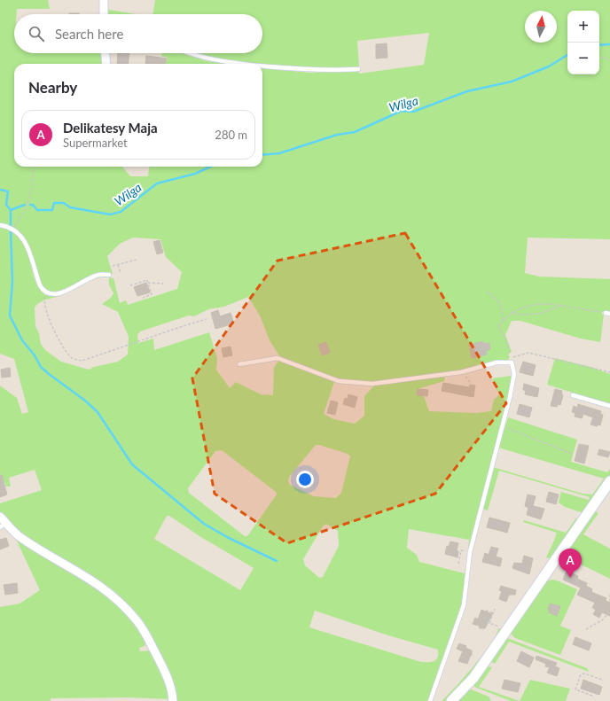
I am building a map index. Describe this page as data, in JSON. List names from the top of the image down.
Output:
{
  "water": ["Wilga"],
  "north": "top",
  "page": {
    "map_buttons": ["+", "−"],
    "search": "Search here",
    "heading": "Nearby",
    "list": [
      {
        "mark": "A",
        "name": "Delikatesy Maja",
        "note": "Supermarket",
        "value": "280 m"
      }
    ],
    "pins": "A"
  }
}
